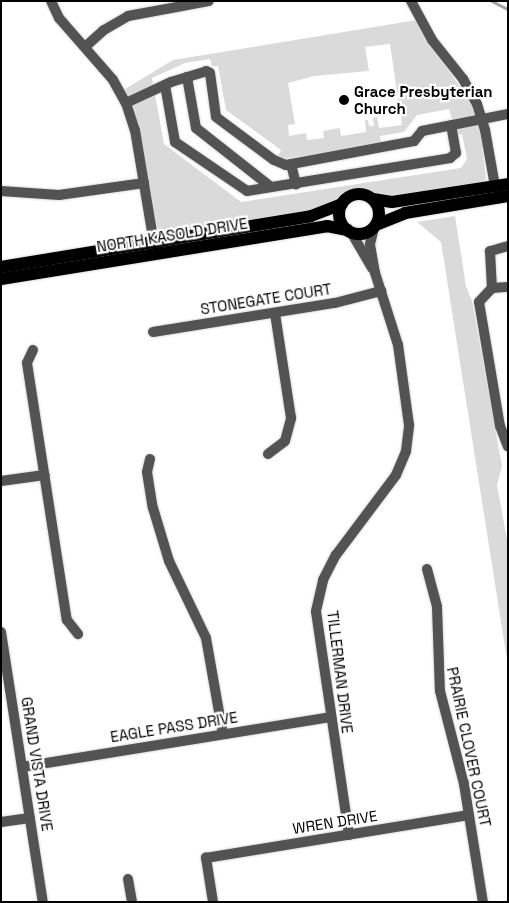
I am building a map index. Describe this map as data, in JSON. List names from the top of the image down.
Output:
{
  "streets": {
    "main road": ["NORTH KASOLD DRIVE"],
    "street": [
      "STONEGATE COURT",
      "TILLERMAN DRIVE",
      "EAGLE PASS DRIVE",
      "PRAIRIE CLOVER COURT",
      "GRAND VISTA DRIVE",
      "WREN DRIVE"
    ]
  },
  "crossings": [
    ["NORTH KASOLD DRIVE", "TILLERMAN DRIVE"],
    ["STONEGATE COURT", "TILLERMAN DRIVE"],
    ["TILLERMAN DRIVE", "EAGLE PASS DRIVE"],
    ["TILLERMAN DRIVE", "WREN DRIVE"],
    ["EAGLE PASS DRIVE", "GRAND VISTA DRIVE"],
    ["PRAIRIE CLOVER COURT", "WREN DRIVE"]
  ],
  "places": ["Grace Presbyterian Church"]
}
